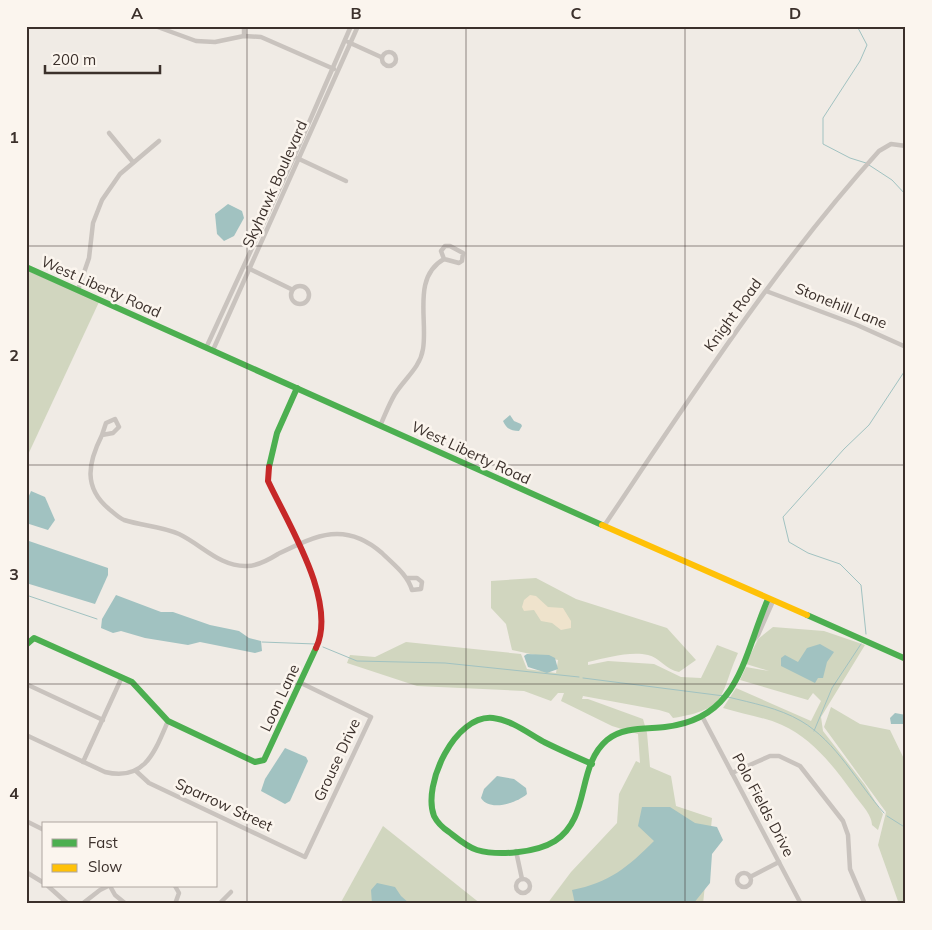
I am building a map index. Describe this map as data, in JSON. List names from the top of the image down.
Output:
{
  "streets": {
    "street": [
      "Skyhawk Boulevard",
      "West Liberty Road",
      "Stonehill Lane",
      "Knight Road",
      "Loon Lane",
      "Grouse Drive",
      "Sparrow Street",
      "Polo Fields Drive"
    ]
  },
  "crossings": [
    ["Skyhawk Boulevard", "West Liberty Road"],
    ["West Liberty Road", "Knight Road"],
    ["West Liberty Road", "Loon Lane"],
    ["Stonehill Lane", "Knight Road"],
    ["Loon Lane", "Grouse Drive"],
    ["Grouse Drive", "Sparrow Street"]
  ],
  "legend": ["Fast", "Slow"],
  "scale_bar": "200 m",
  "grid": {
    "columns": [
      "A",
      "B",
      "C",
      "D"
    ],
    "rows": [
      "1",
      "2",
      "3",
      "4"
    ]
  }
}
